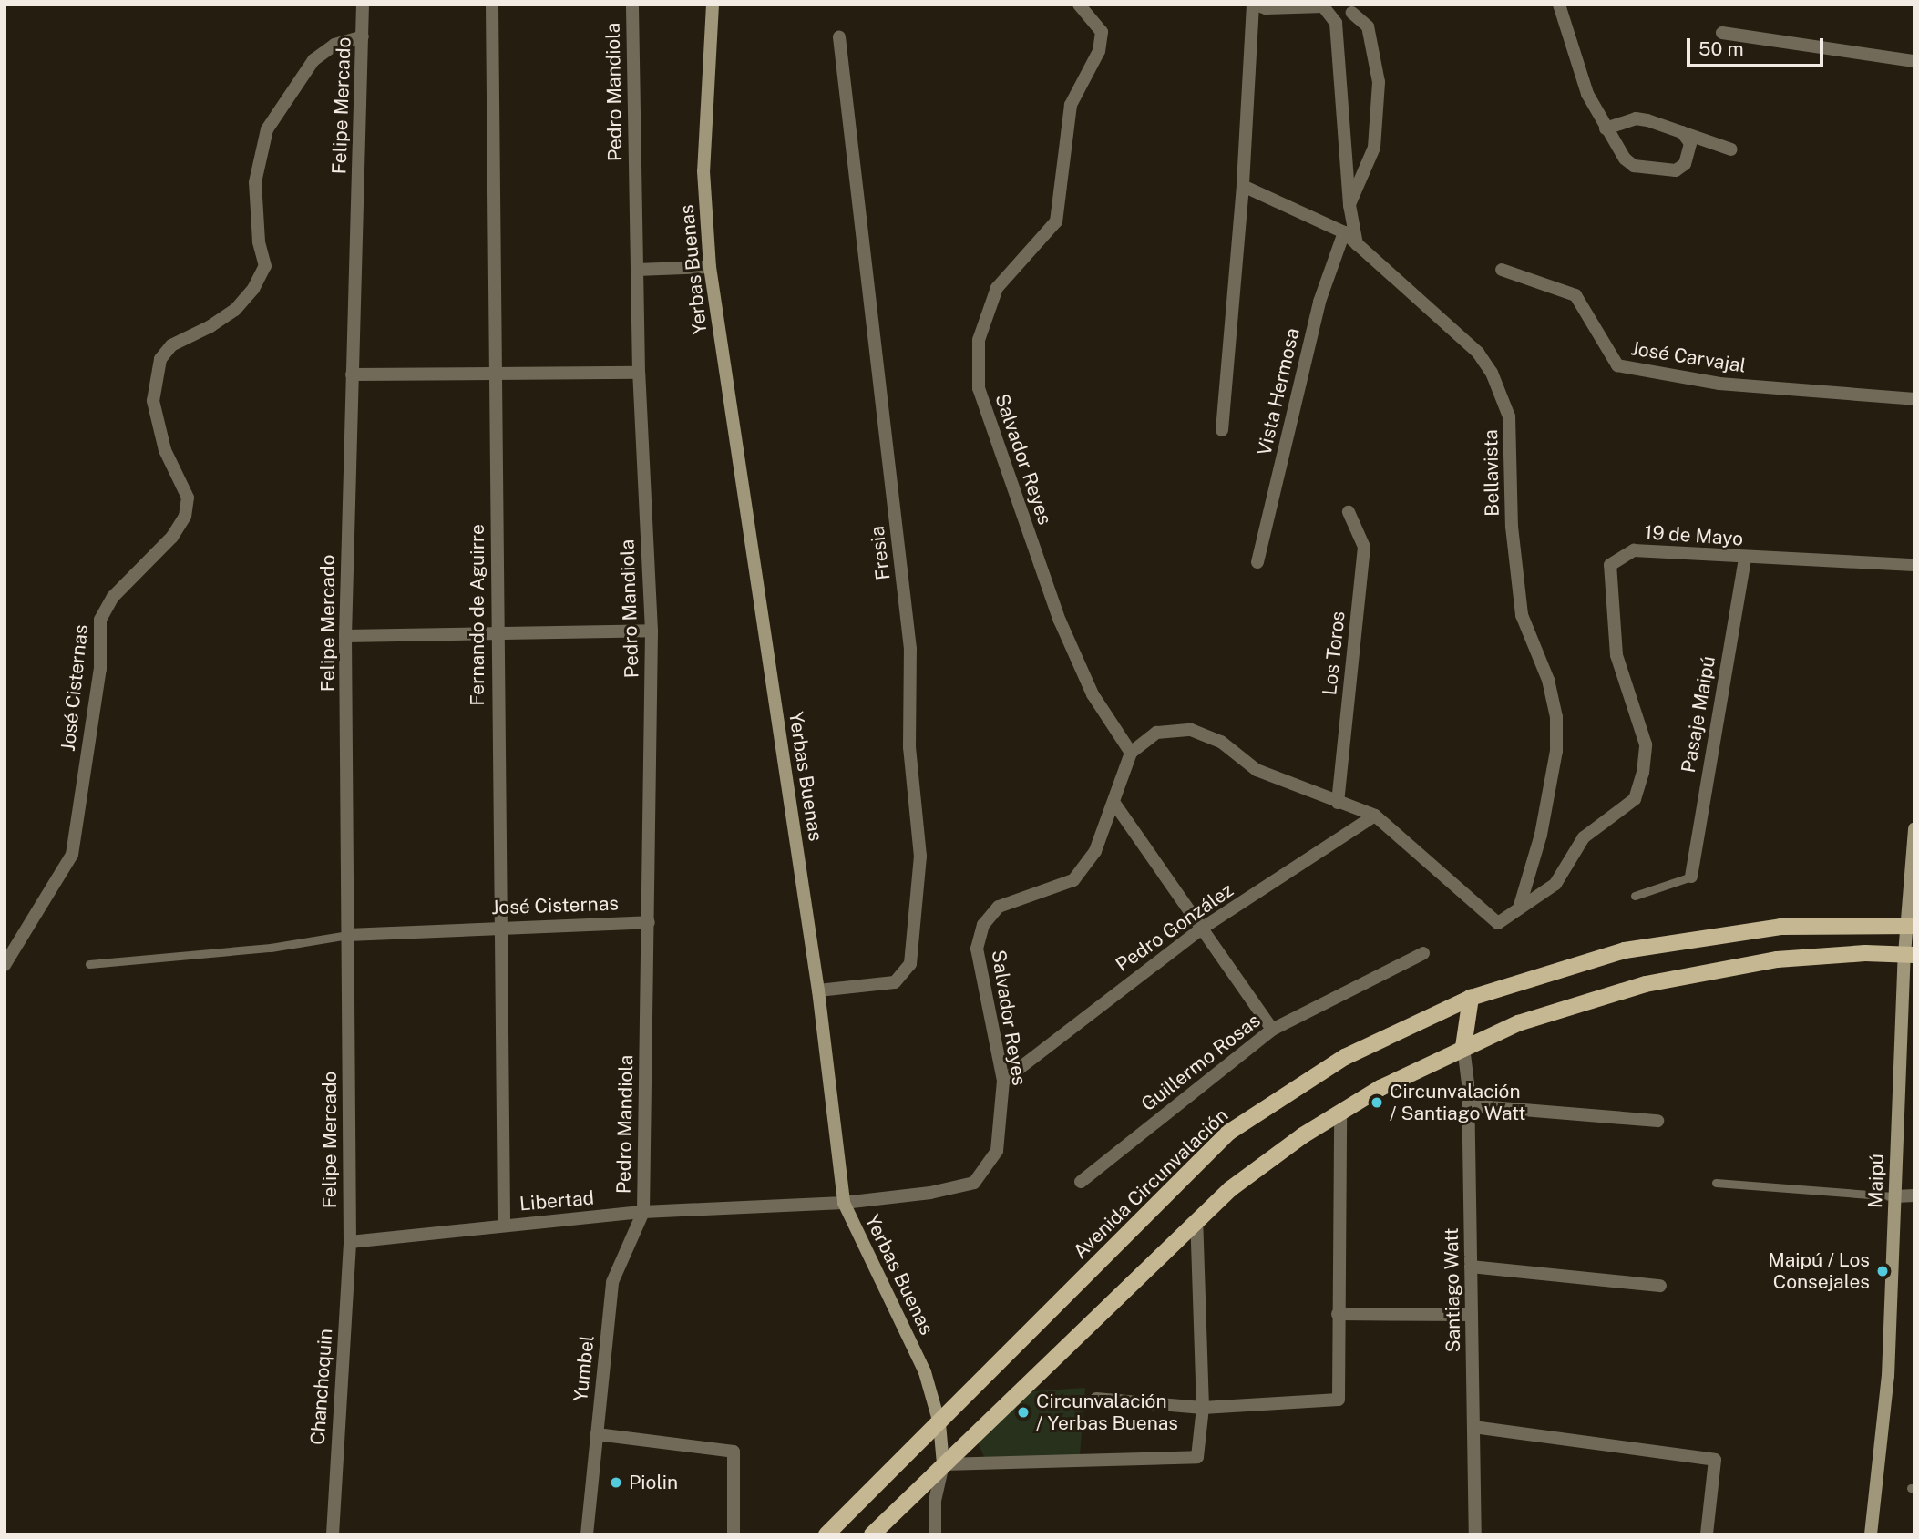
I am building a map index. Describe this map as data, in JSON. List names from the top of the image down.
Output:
{
  "streets": {
    "main road": ["Avenida Circunvalación"],
    "street": [
      "Pedro Mandiola",
      "Felipe Mercado",
      "Yerbas Buenas",
      "José Carvajal",
      "Vista Hermosa",
      "Salvador Reyes",
      "Bellavista",
      "19 de Mayo",
      "Fresia",
      "Fernando de Aguirre",
      "Los Toros",
      "José Cisternas",
      "Pasaje Maipú",
      "Pedro González",
      "Guillermo Rosas",
      "Maipú",
      "Libertad",
      "Santiago Watt",
      "Yumbel",
      "Chanchoquin"
    ]
  },
  "crossings": [
    ["Pedro Mandiola", "José Cisternas"],
    ["Pedro Mandiola", "Libertad"],
    ["Pedro Mandiola", "Yumbel"],
    ["Felipe Mercado", "José Cisternas"],
    ["Felipe Mercado", "Libertad"],
    ["Felipe Mercado", "Chanchoquin"],
    ["Yerbas Buenas", "Salvador Reyes"],
    ["Yerbas Buenas", "Fresia"],
    ["Yerbas Buenas", "Avenida Circunvalación"],
    ["Yerbas Buenas", "Libertad"],
    ["Vista Hermosa", "Bellavista"],
    ["Salvador Reyes", "Pedro González"],
    ["Salvador Reyes", "Libertad"],
    ["Bellavista", "19 de Mayo"],
    ["19 de Mayo", "Pasaje Maipú"],
    ["Fernando de Aguirre", "José Cisternas"],
    ["Fernando de Aguirre", "Libertad"],
    ["Maipú", "Avenida Circunvalación"],
    ["Libertad", "Yumbel"],
    ["Libertad", "Chanchoquin"]
  ],
  "places": [
    "Circunvalación / Santiago Watt",
    "Maipú / Los Consejales",
    "Circunvalación / Yerbas Buenas",
    "Piolin"
  ],
  "scale_bar": "50 m"
}
